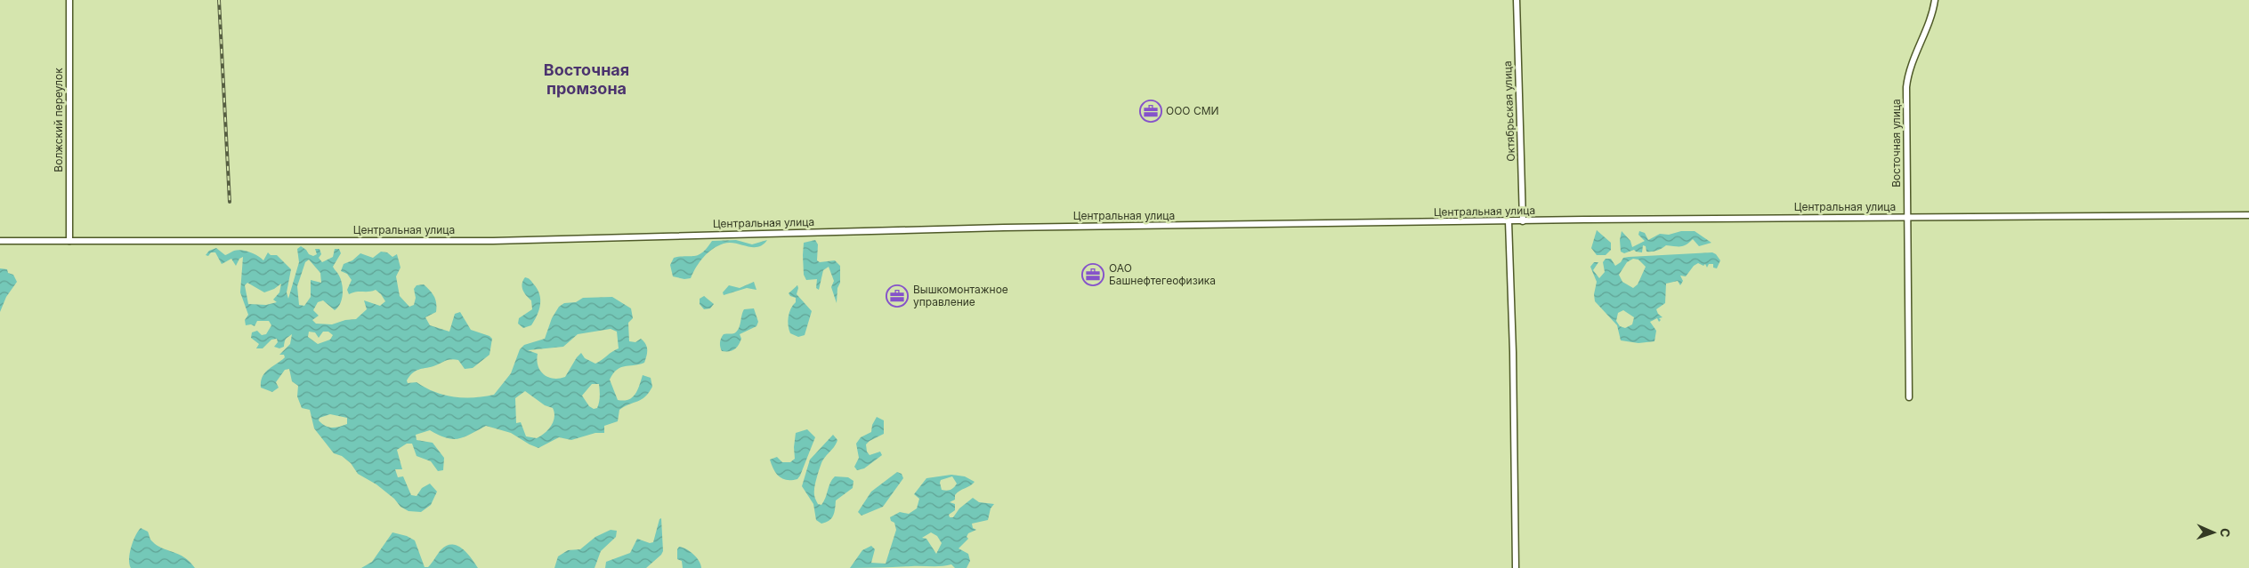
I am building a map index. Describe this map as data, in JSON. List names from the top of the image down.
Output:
{
  "streets": {
    "street": [
      "Октябрьская улица",
      "Волжский переулок",
      "Восточная улица",
      "Центральная улица"
    ]
  },
  "crossings": [
    ["Октябрьская улица", "Центральная улица"],
    ["Волжский переулок", "Центральная улица"],
    ["Восточная улица", "Центральная улица"]
  ],
  "districts": ["Восточная промзона"],
  "places": {
    "office": ["ООО СМИ", "ОАО Башнефтегеофизика", "Вышкомонтажное управление"]
  },
  "north": "right"
}
